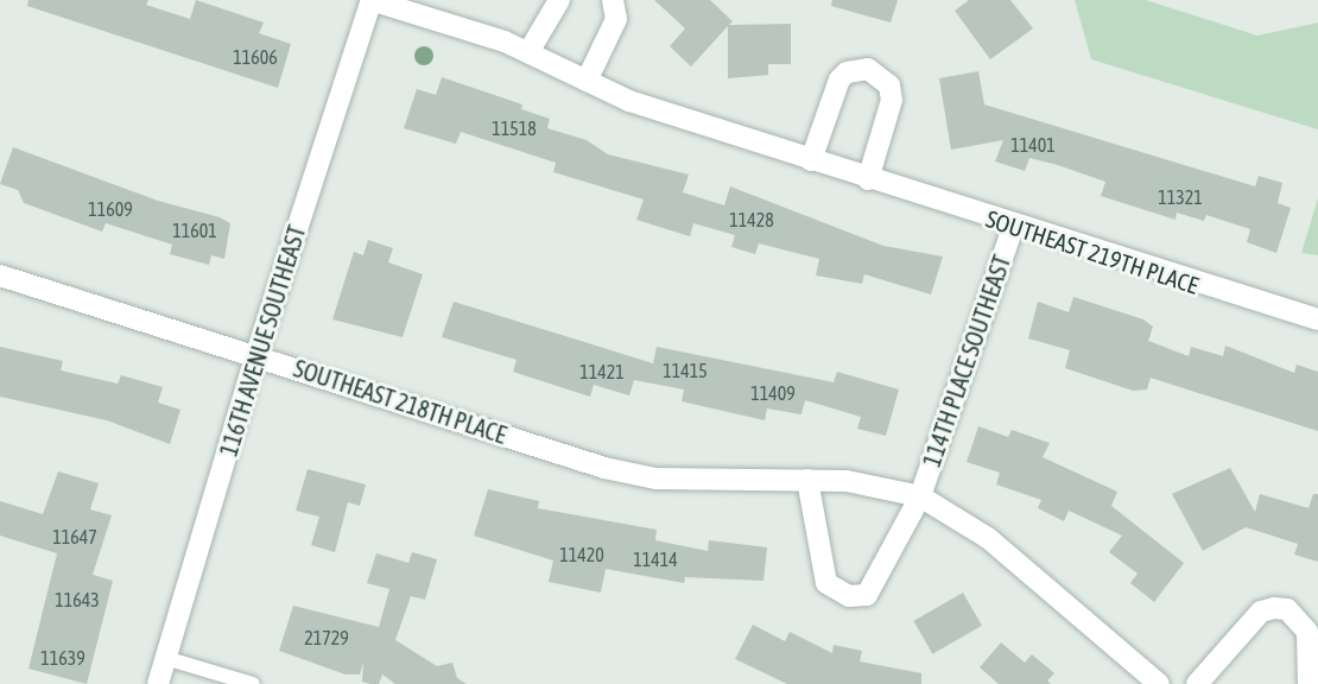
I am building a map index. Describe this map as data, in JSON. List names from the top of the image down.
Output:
{
  "streets": {
    "street": [
      "SOUTHEAST 219TH PLACE",
      "116TH AVENUE SOUTHEAST",
      "114TH PLACE SOUTHEAST",
      "SOUTHEAST 218TH PLACE"
    ]
  },
  "crossings": [
    ["SOUTHEAST 219TH PLACE", "116TH AVENUE SOUTHEAST"],
    ["SOUTHEAST 219TH PLACE", "114TH PLACE SOUTHEAST"],
    ["116TH AVENUE SOUTHEAST", "SOUTHEAST 218TH PLACE"],
    ["114TH PLACE SOUTHEAST", "SOUTHEAST 218TH PLACE"]
  ],
  "house_numbers": [
    "11606",
    "11518",
    "11401",
    "11321",
    "11609",
    "11428",
    "11601",
    "11415",
    "11421",
    "11409",
    "11647",
    "11420",
    "11414",
    "11643",
    "21729",
    "11639"
  ]
}
